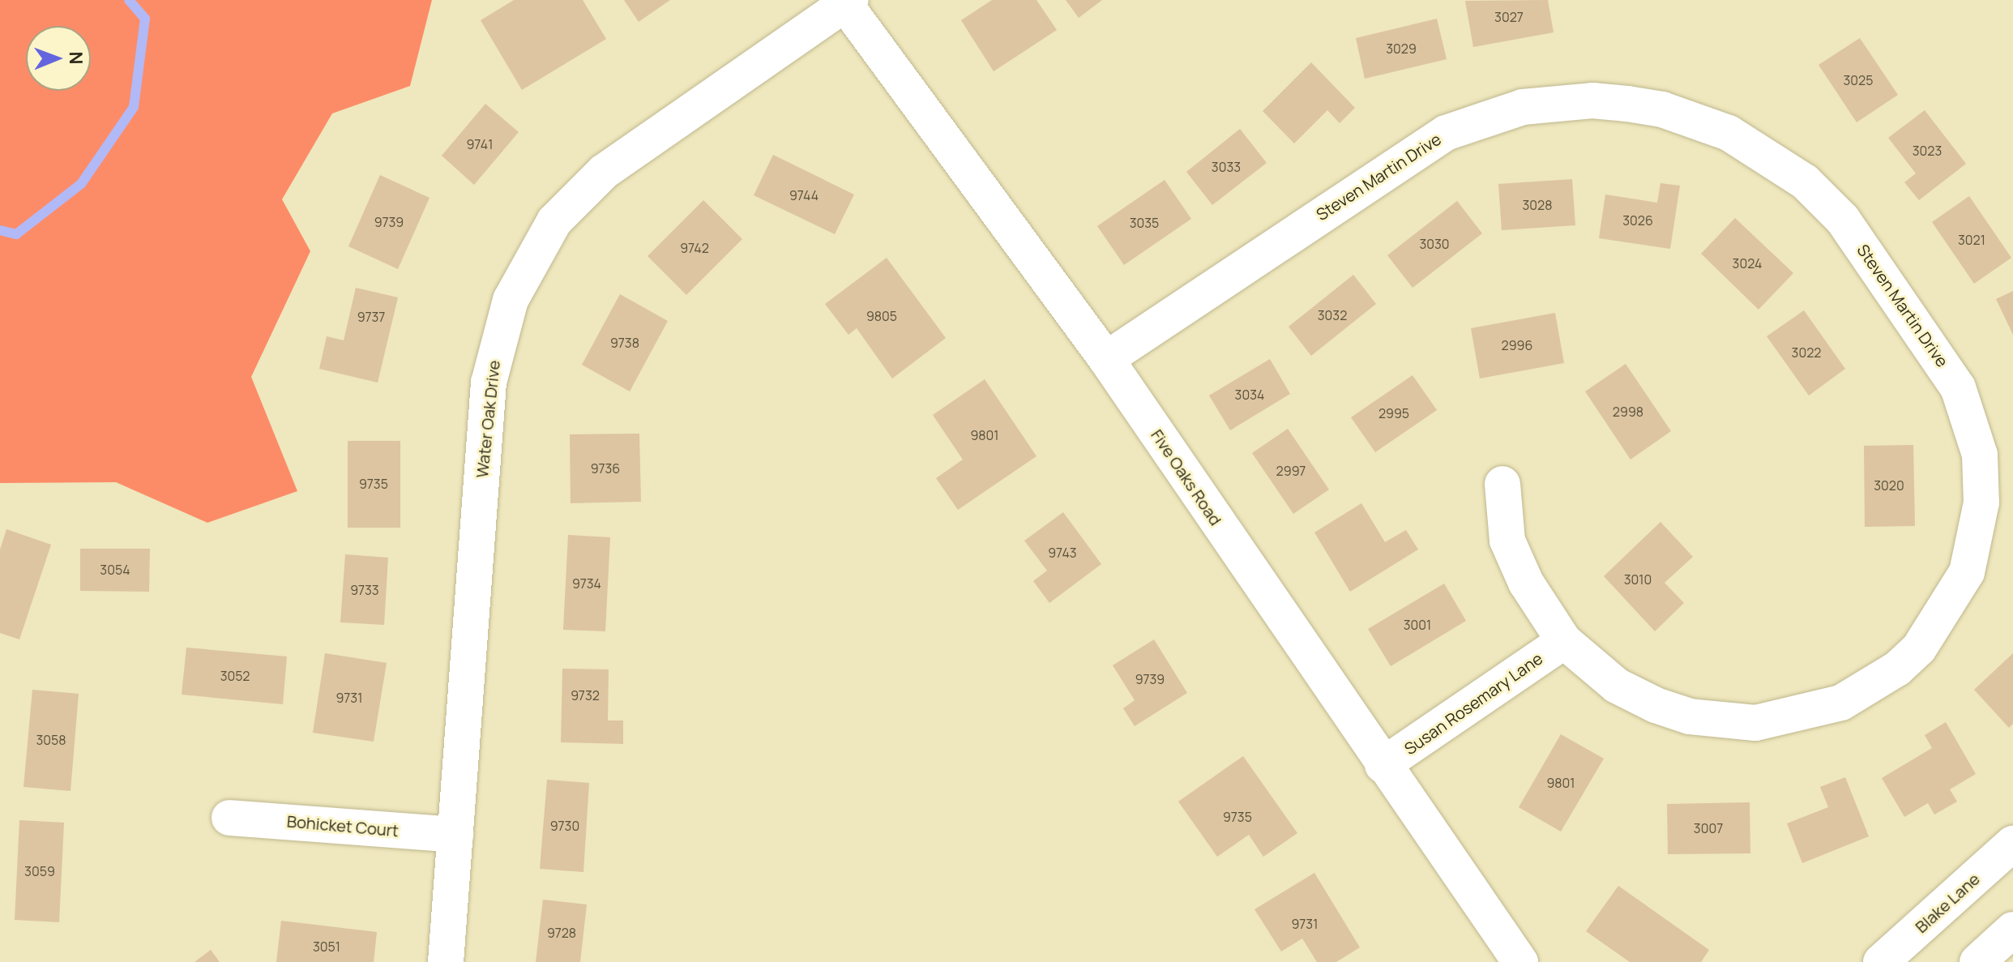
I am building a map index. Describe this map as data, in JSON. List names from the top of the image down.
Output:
{
  "streets": {
    "street": [
      "Steven Martin Drive",
      "Water Oak Drive",
      "Five Oaks Road",
      "Susan Rosemary Lane",
      "Bohicket Court",
      "Blake Lane"
    ]
  },
  "crossings": [
    ["Steven Martin Drive", "Five Oaks Road"],
    ["Steven Martin Drive", "Susan Rosemary Lane"],
    ["Water Oak Drive", "Five Oaks Road"],
    ["Water Oak Drive", "Bohicket Court"],
    ["Five Oaks Road", "Susan Rosemary Lane"]
  ],
  "house_numbers": [
    "3027",
    "3029",
    "3025",
    "9741",
    "3023",
    "3033",
    "9744",
    "3028",
    "3026",
    "9739",
    "3035",
    "3021",
    "3030",
    "9742",
    "3024",
    "3032",
    "9805",
    "9737",
    "9738",
    "2996",
    "3022",
    "3034",
    "2998",
    "2995",
    "9801",
    "9736",
    "2997",
    "9735",
    "3020",
    "9743",
    "3054",
    "3010",
    "9734",
    "9733",
    "3001",
    "3052",
    "9739",
    "9732",
    "9731",
    "3058",
    "9801",
    "9735",
    "9730",
    "3007",
    "3059",
    "9731",
    "9728",
    "3051"
  ],
  "north": "right"
}
